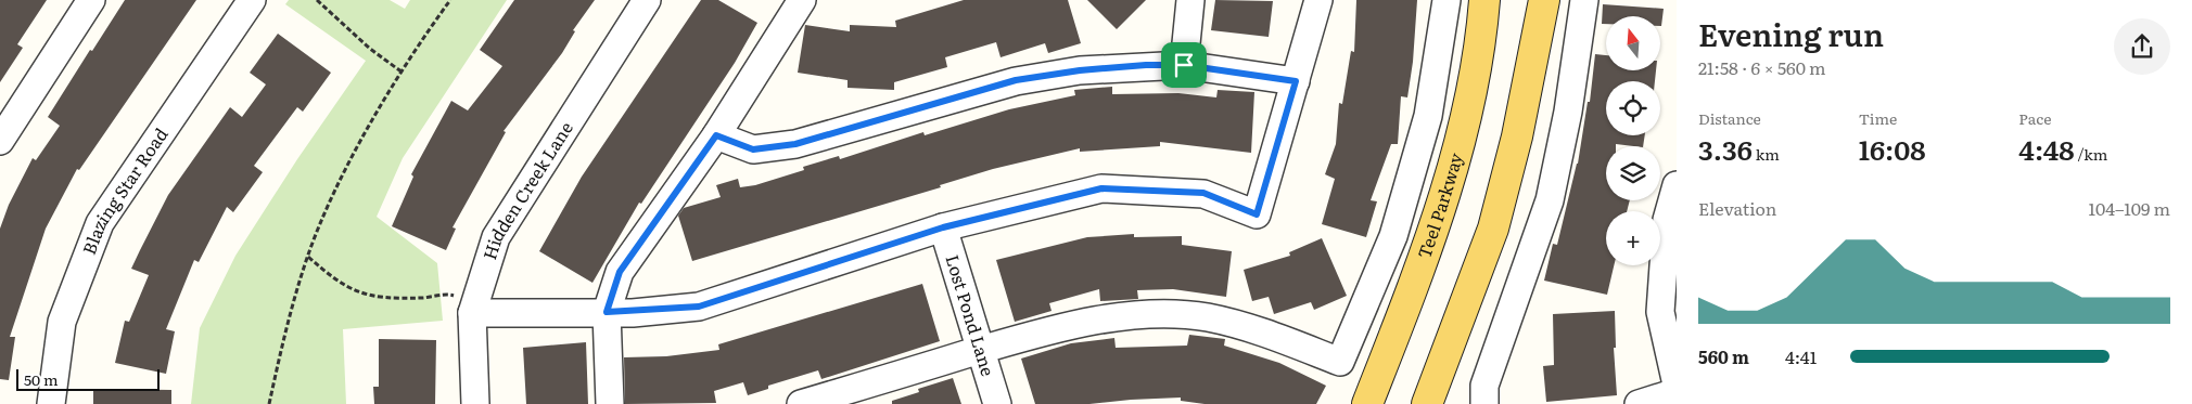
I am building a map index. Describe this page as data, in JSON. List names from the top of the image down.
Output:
{
  "streets": {
    "main road": ["Teel Parkway"],
    "street": ["Blazing Star Road", "Hidden Creek Lane", "Lost Pond Lane"]
  },
  "scale_bar": "50 m",
  "north": "top",
  "page": {
    "heading": ["Evening run", "21:58 · 6 × 560 m"],
    "map_buttons": "+",
    "stats": [
      ["Distance", "3.36 km"],
      ["Time", "16:08"],
      ["Pace", "4:48 /km"]
    ],
    "chart": ["Elevation", "104–109 m"],
    "list": [
      {
        "name": "560 m",
        "note": "4:41"
      }
    ],
    "scale": "50 m"
  }
}
